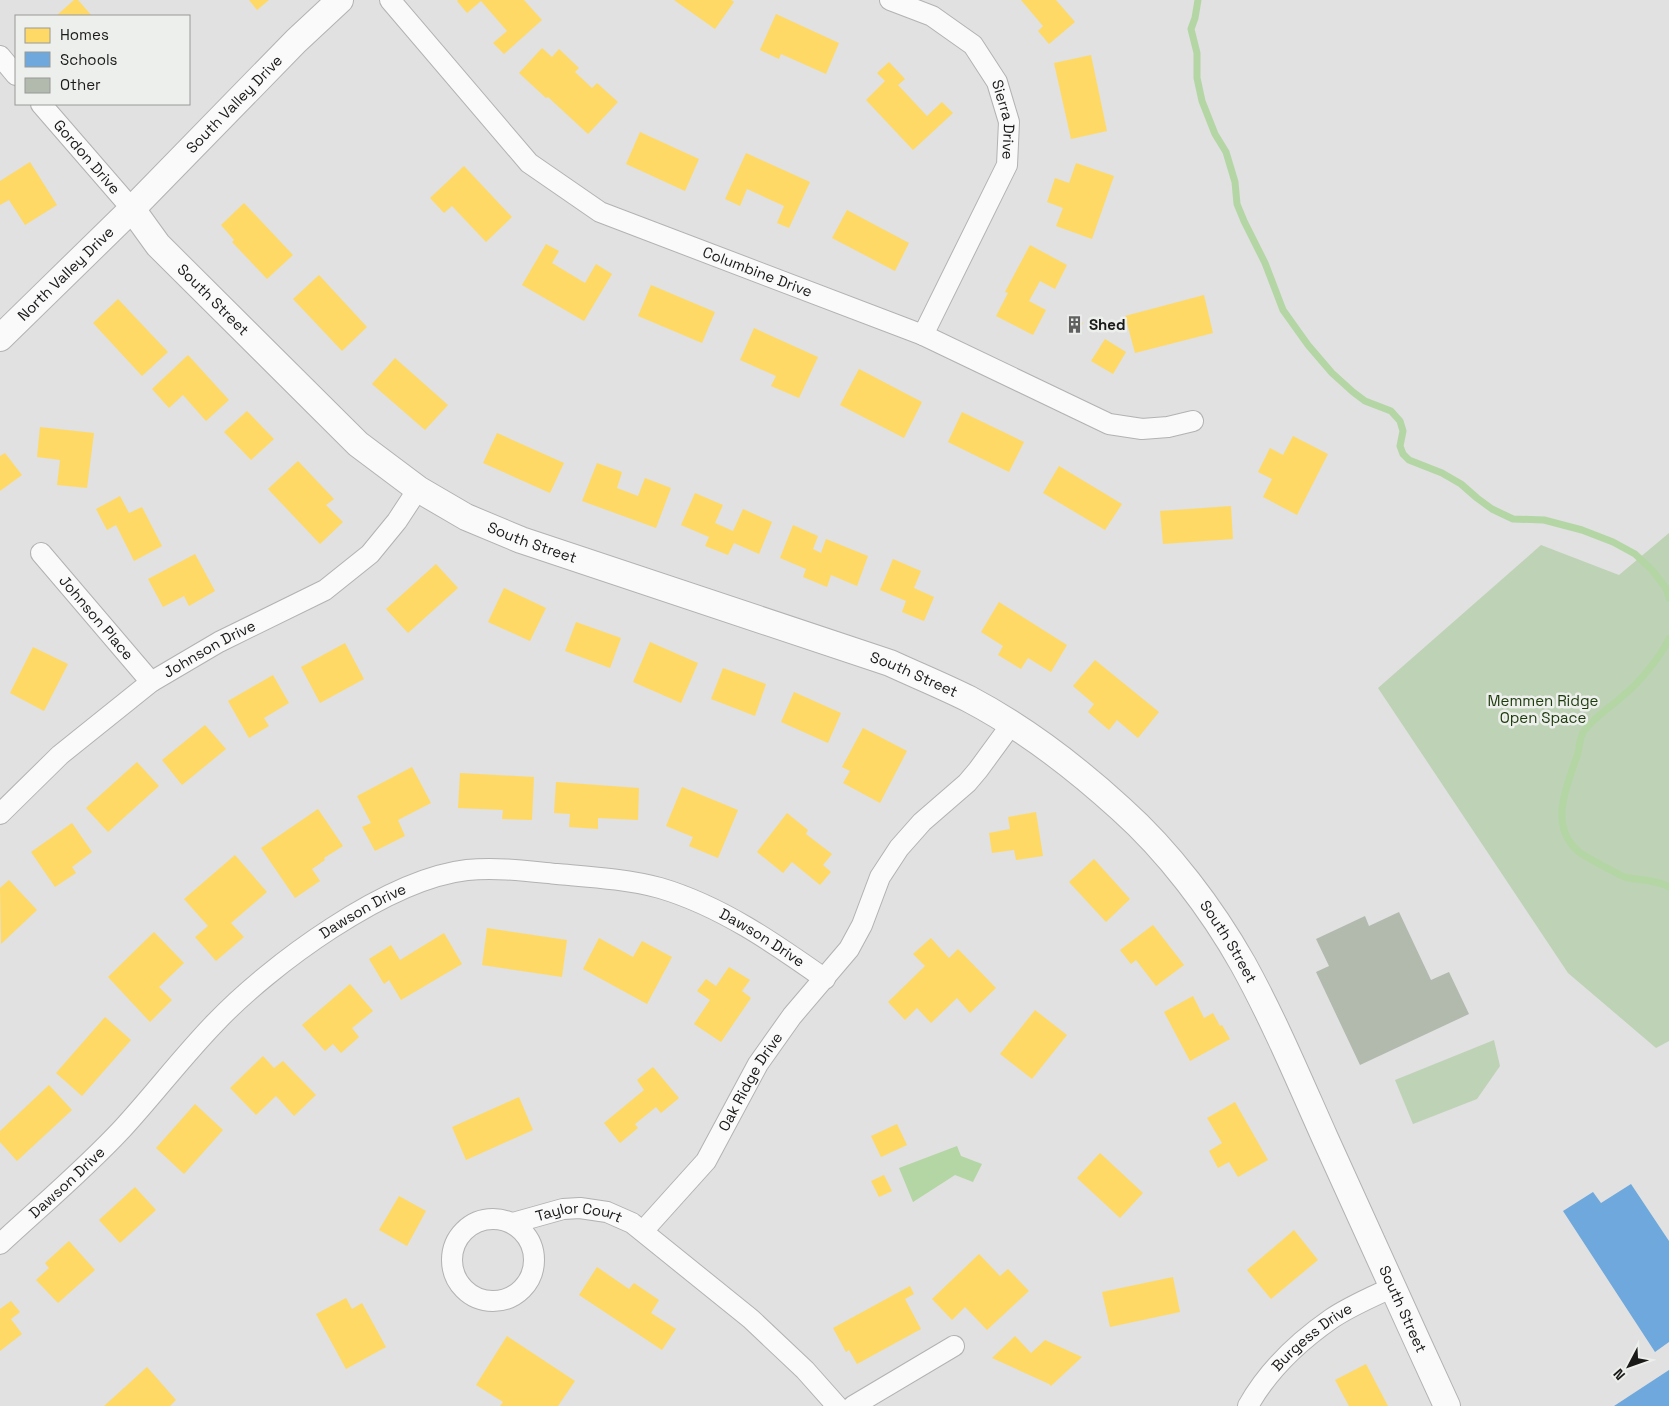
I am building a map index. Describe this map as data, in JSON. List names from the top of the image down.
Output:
{
  "streets": {
    "street": [
      "South Valley Drive",
      "Sierra Drive",
      "Gordon Drive",
      "Columbine Drive",
      "North Valley Drive",
      "South Street",
      "Johnson Place",
      "Johnson Drive",
      "Dawson Drive",
      "Oak Ridge Drive",
      "Taylor Court",
      "Burgess Drive"
    ]
  },
  "crossings": [
    ["South Valley Drive", "Gordon Drive"],
    ["South Valley Drive", "North Valley Drive"],
    ["South Valley Drive", "South Street"],
    ["Sierra Drive", "Columbine Drive"],
    ["Gordon Drive", "North Valley Drive"],
    ["Gordon Drive", "South Street"],
    ["North Valley Drive", "South Street"],
    ["South Street", "Johnson Drive"],
    ["South Street", "Oak Ridge Drive"],
    ["South Street", "Burgess Drive"],
    ["Johnson Place", "Johnson Drive"],
    ["Dawson Drive", "Oak Ridge Drive"],
    ["Oak Ridge Drive", "Taylor Court"]
  ],
  "parks": ["Memmen Ridge Open Space"],
  "places": {
    "building": ["Shed"]
  },
  "legend": ["Homes", "Schools", "Other"],
  "north": "bottom left"
}
